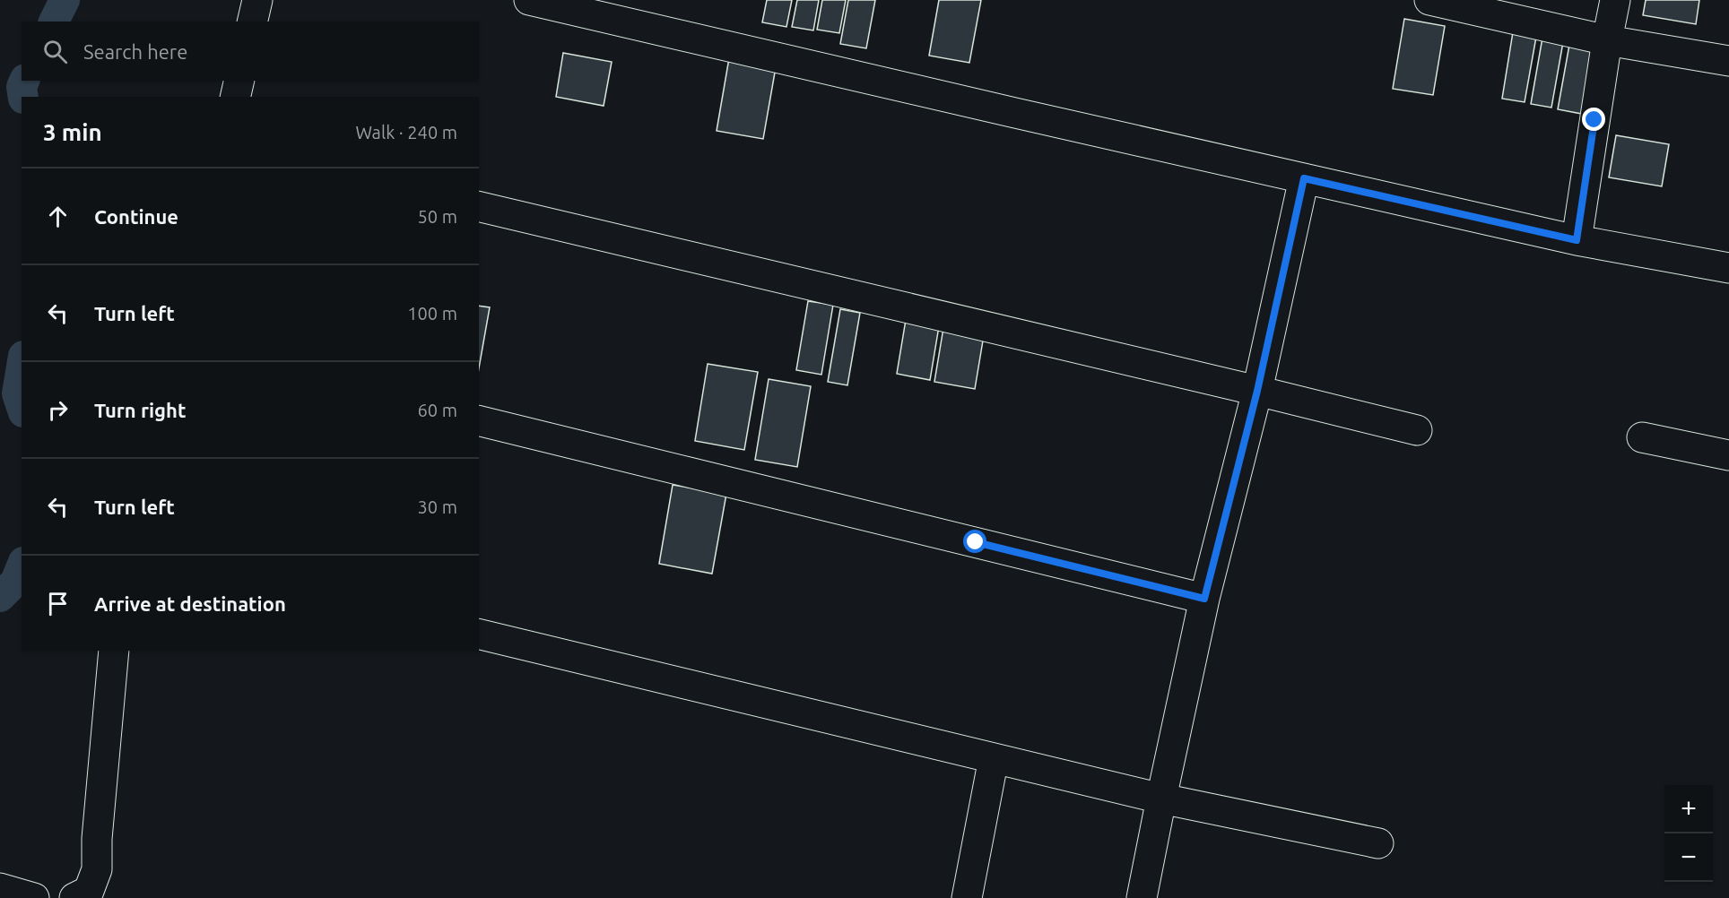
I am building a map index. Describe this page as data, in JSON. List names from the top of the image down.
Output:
{
  "page": {
    "search": "Search here",
    "heading": ["3 min", "Walk · 240 m"],
    "list": [
      ["Continue", "50 m"],
      ["Turn left", "100 m"],
      ["Turn right", "60 m"],
      ["Turn left", "30 m"],
      "Arrive at destination"
    ],
    "map_buttons": ["+", "−"]
  }
}
